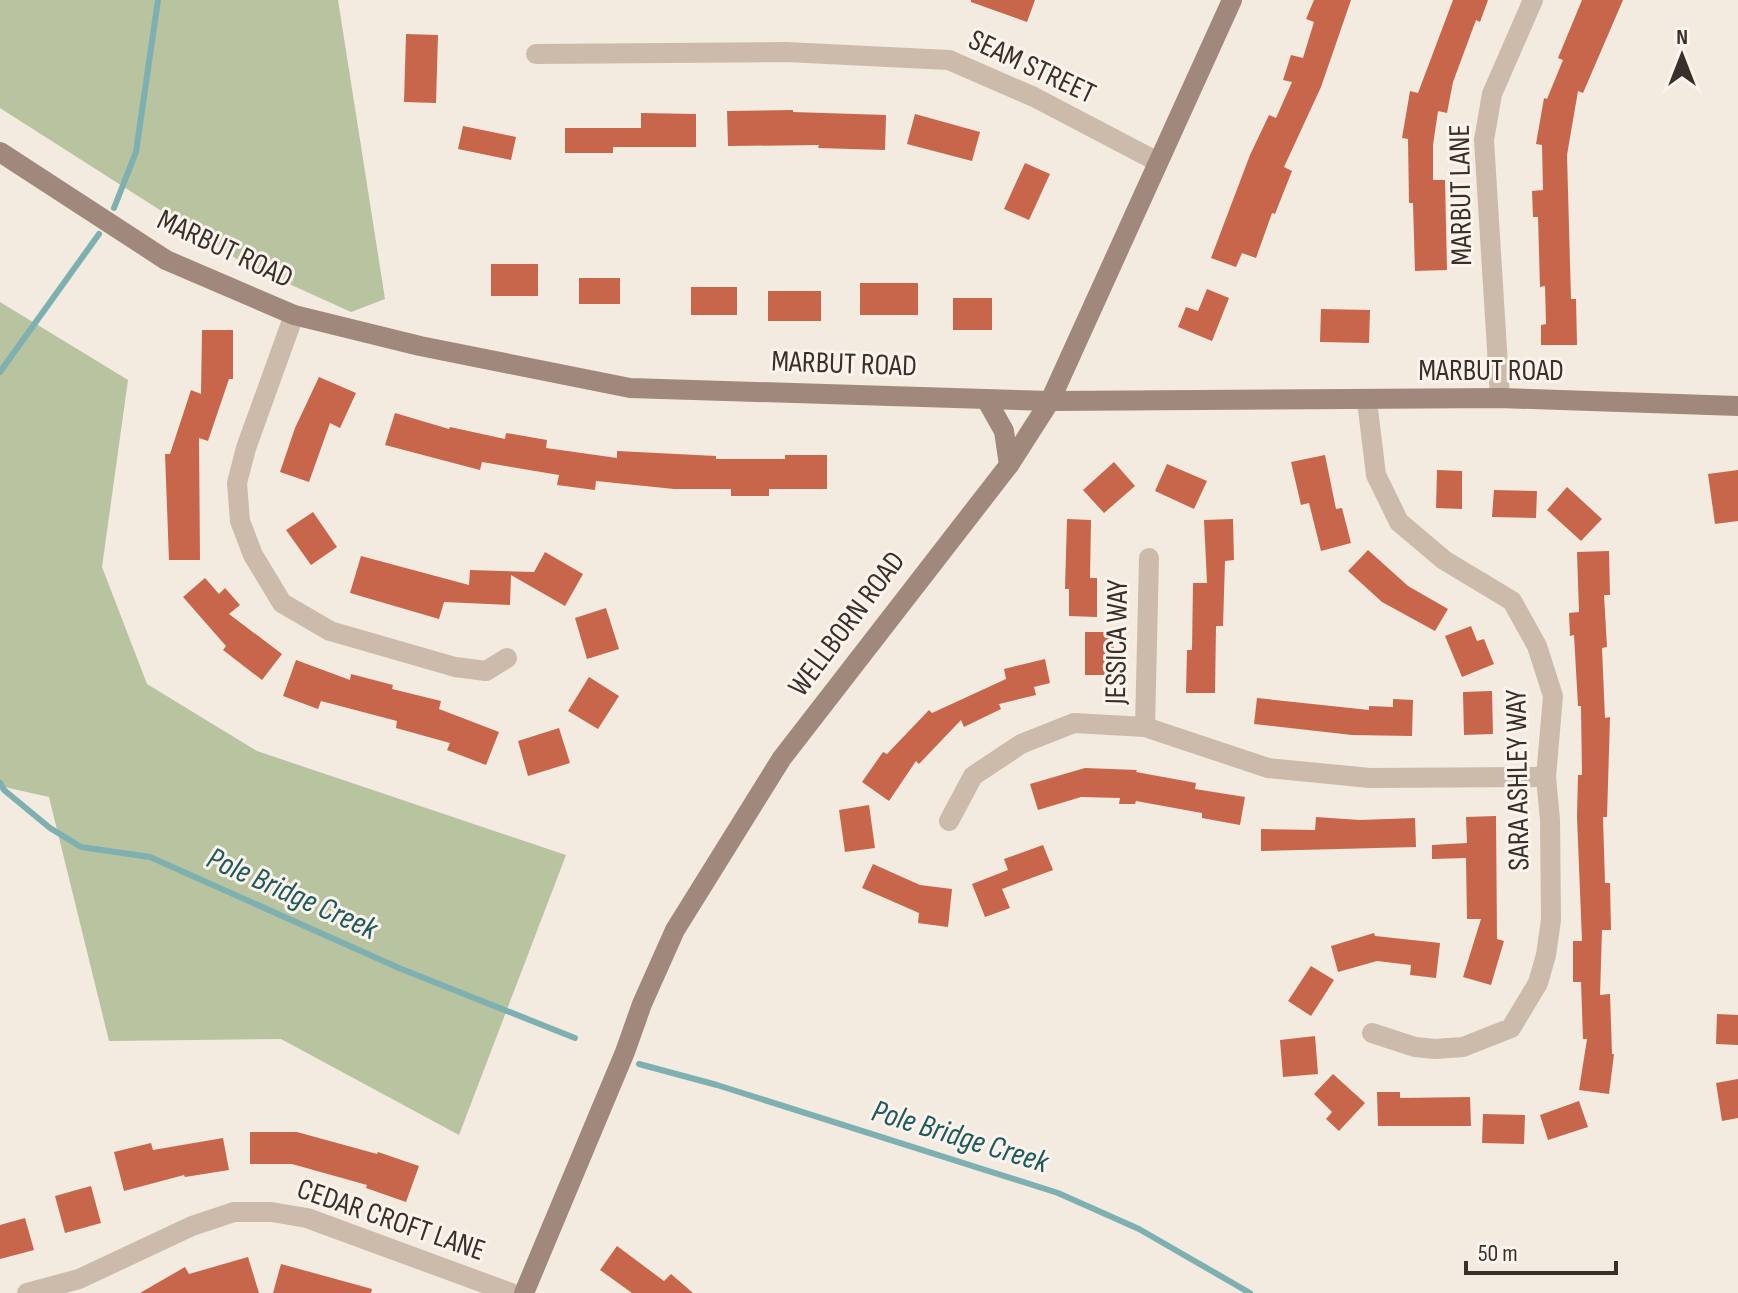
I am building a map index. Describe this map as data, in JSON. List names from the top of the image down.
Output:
{
  "streets": {
    "street": [
      "SEAM STREET",
      "MARBUT LANE",
      "MARBUT ROAD",
      "WELLBORN ROAD",
      "JESSICA WAY",
      "SARA ASHLEY WAY",
      "CEDAR CROFT LANE"
    ]
  },
  "crossings": [
    ["SEAM STREET", "WELLBORN ROAD"],
    ["MARBUT LANE", "MARBUT ROAD"],
    ["MARBUT ROAD", "WELLBORN ROAD"],
    ["MARBUT ROAD", "SARA ASHLEY WAY"]
  ],
  "water": ["Pole Bridge Creek"],
  "scale_bar": "50 m",
  "north": "top"
}
